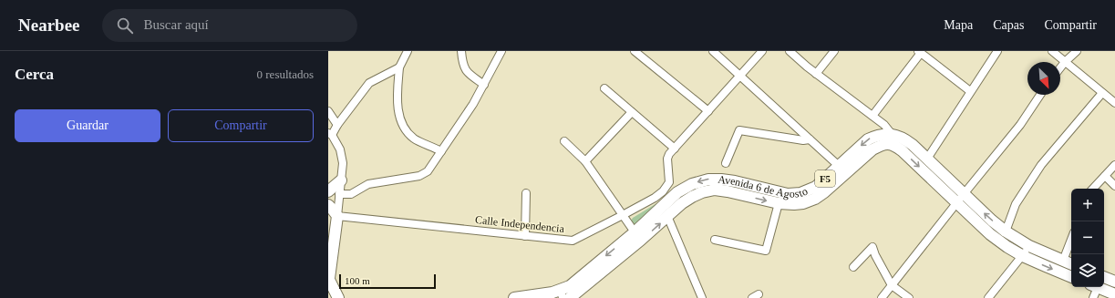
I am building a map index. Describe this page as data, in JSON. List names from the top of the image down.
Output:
{
  "streets": {
    "highway": ["F5", "Avenida 6 de Agosto"],
    "street": ["Calle Independencia"]
  },
  "scale_bar": "100 m",
  "north": "bottom right",
  "page": {
    "header": "Nearbee",
    "search": "Buscar aquí",
    "nav": ["Mapa", "Capas", "Compartir"],
    "heading": ["Cerca", "0 resultados"],
    "buttons": ["Guardar", "Compartir"],
    "map_buttons": ["+", "−"],
    "scale": "100 m"
  }
}
